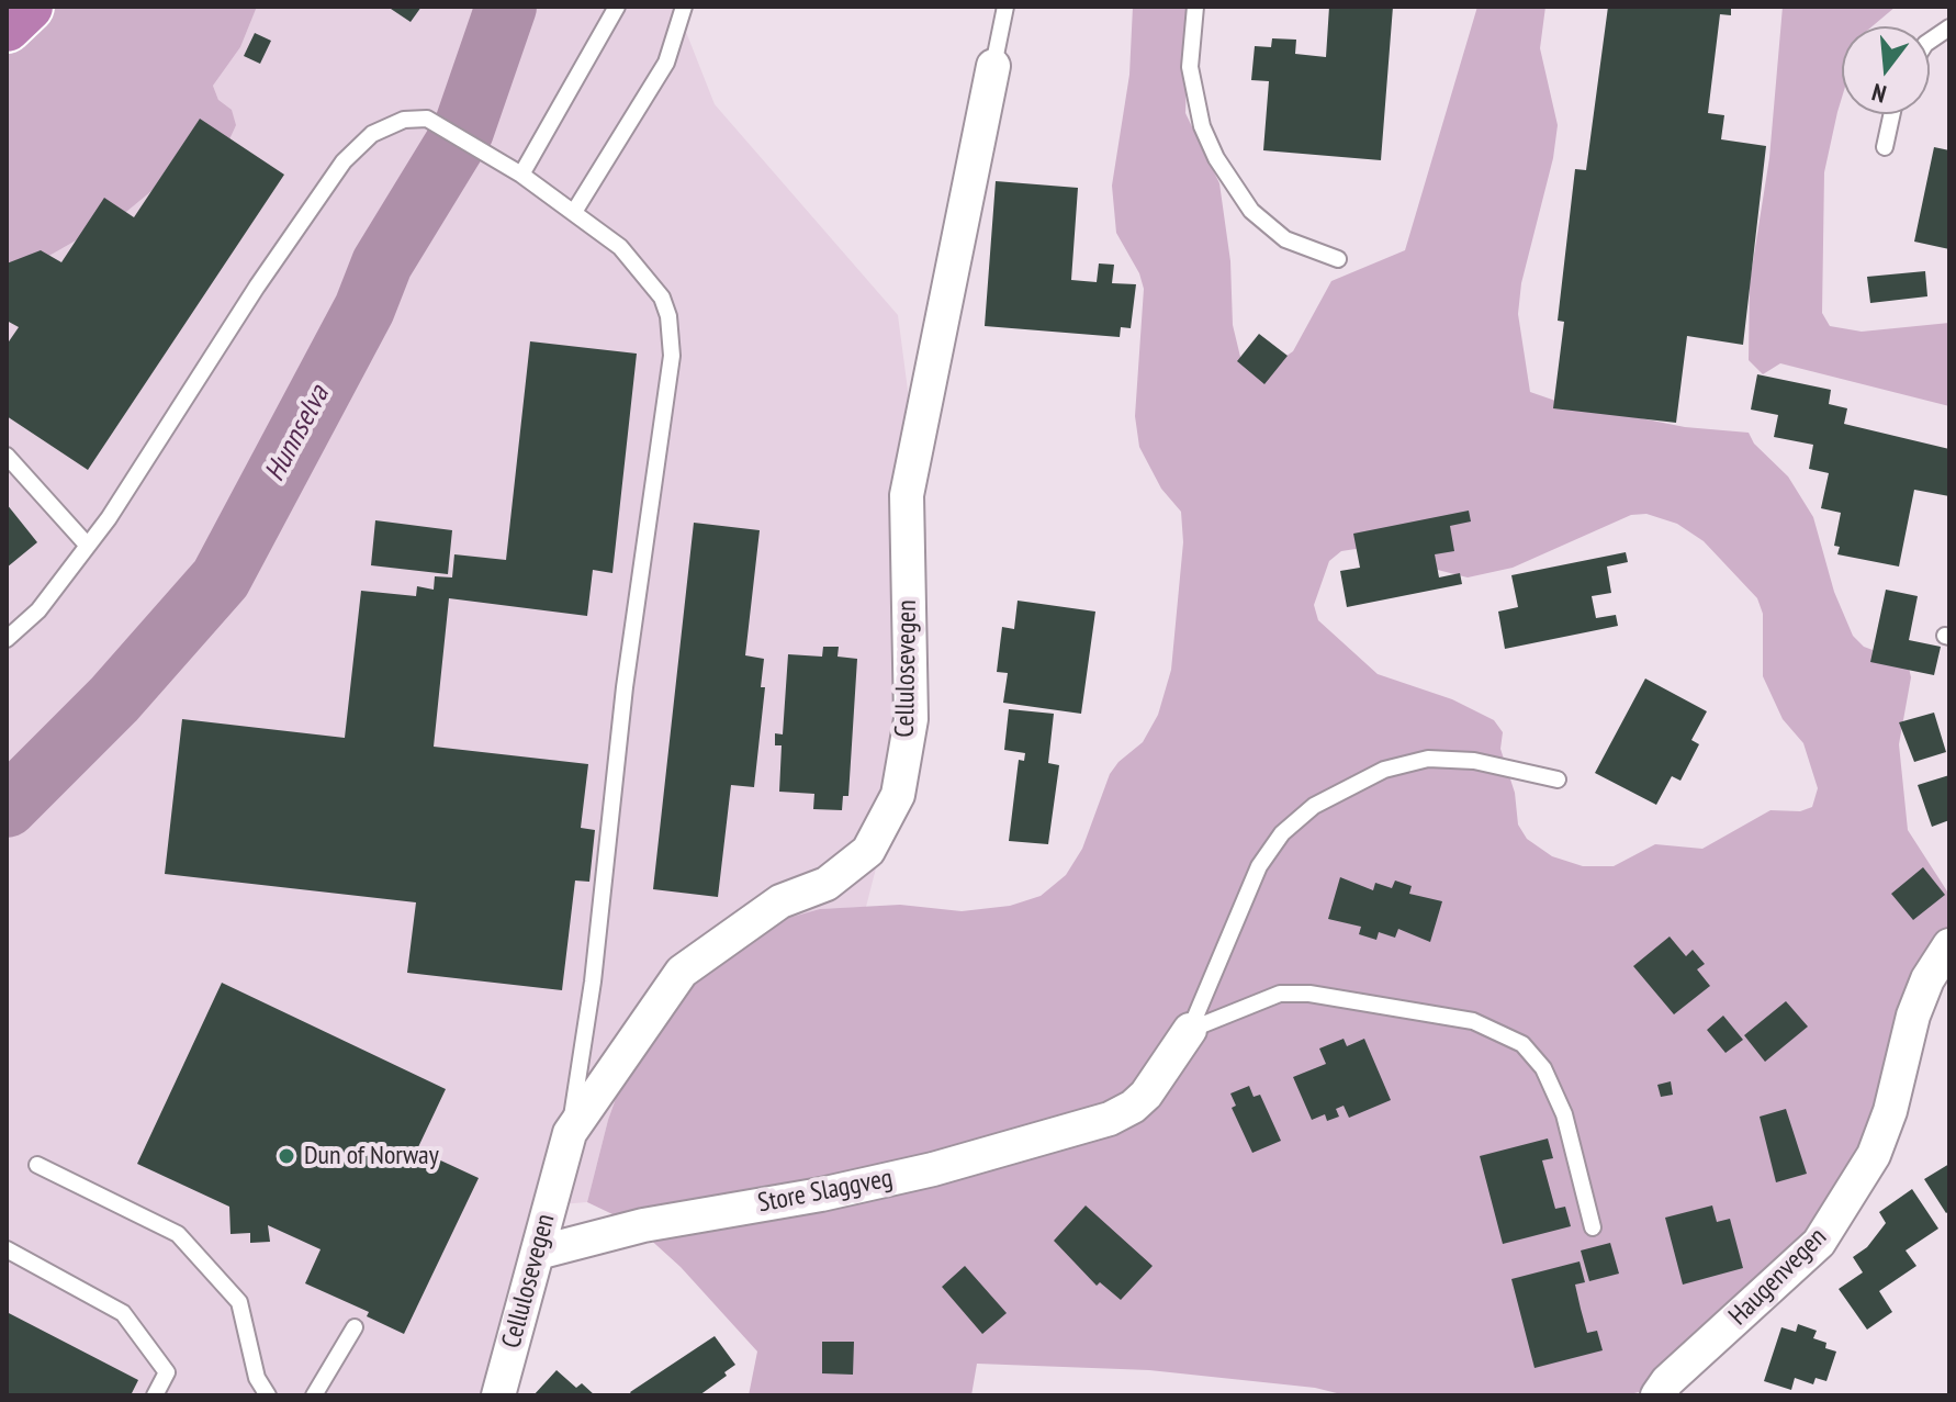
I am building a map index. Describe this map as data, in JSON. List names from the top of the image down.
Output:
{
  "streets": {
    "street": ["Cellulosevegen", "Store Slaggveg", "Haugenvegen"]
  },
  "crossings": [
    ["Cellulosevegen", "Store Slaggveg"]
  ],
  "water": ["Hunnselva"],
  "places": ["Dun of Norway"],
  "north": "bottom"
}
